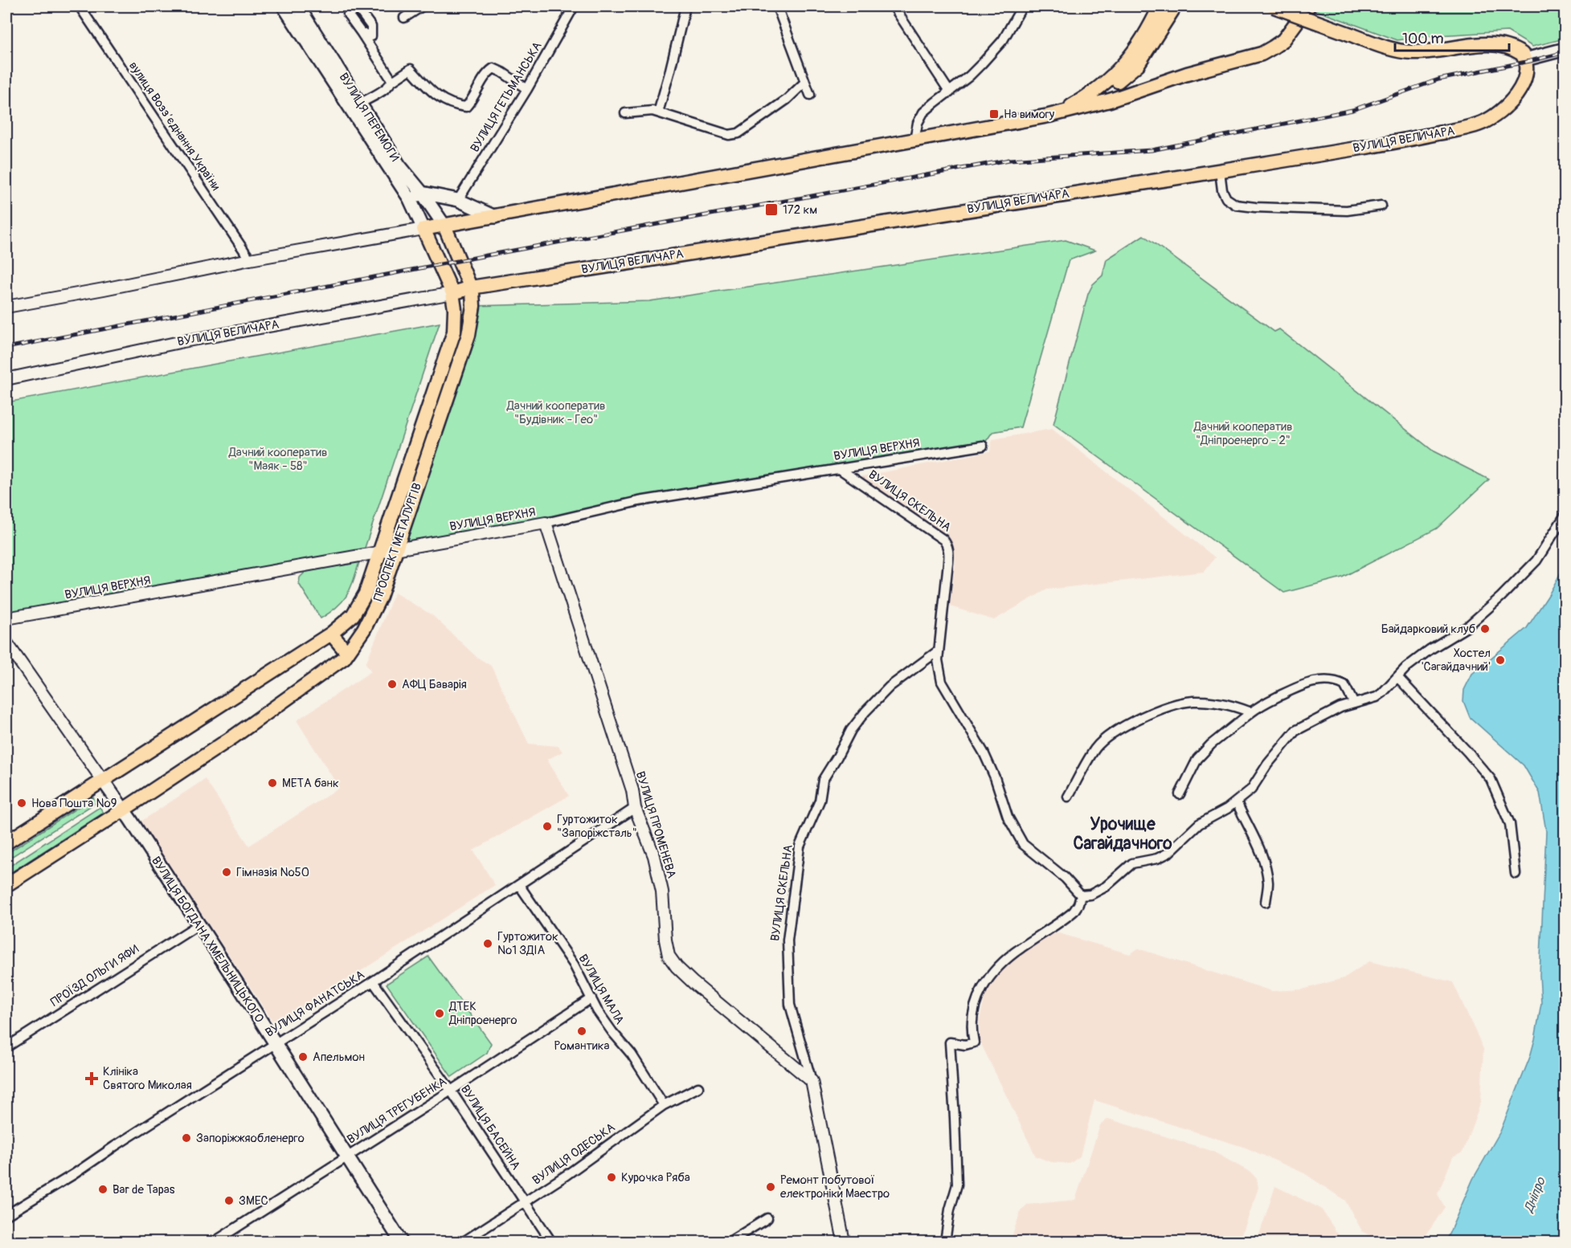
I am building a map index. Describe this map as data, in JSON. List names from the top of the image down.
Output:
{
  "streets": {
    "main road": [
      "ВУЛИЦЯ ПЕРЕМОГИ",
      "ВУЛИЦЯ ВЕЛИЧАРА",
      "ПРОСПЕКТ МЕТАЛУРГІВ",
      "ВУЛИЦЯ БОГДАНА ХМЕЛЬНИЦЬКОГО"
    ],
    "street": [
      "ВУЛИЦЯ ГЕТЬМАНСЬКА",
      "вулиця Воззʼєднання України",
      "ВУЛИЦЯ ВЕРХНЯ",
      "ВУЛИЦЯ СКЕЛЬНА",
      "ВУЛИЦЯ ПРОМЕНЕВА",
      "ПРОЇЗД ОЛЬГИ ЯФИ",
      "ВУЛИЦЯ МАЛА",
      "ВУЛИЦЯ ФАНАТСЬКА",
      "ВУЛИЦЯ ТРЕГУБЕНКА",
      "ВУЛИЦЯ БАСЕЙНА",
      "ВУЛИЦЯ ОДЕСЬКА"
    ]
  },
  "crossings": [
    ["ВУЛИЦЯ ПЕРЕМОГИ", "ПРОСПЕКТ МЕТАЛУРГІВ"],
    ["ВУЛИЦЯ ВЕЛИЧАРА", "ПРОСПЕКТ МЕТАЛУРГІВ"],
    ["ВУЛИЦЯ ВЕРХНЯ", "ВУЛИЦЯ СКЕЛЬНА"],
    ["ВУЛИЦЯ ВЕРХНЯ", "ПРОСПЕКТ МЕТАЛУРГІВ"],
    ["ВУЛИЦЯ ВЕРХНЯ", "ВУЛИЦЯ ПРОМЕНЕВА"],
    ["ВУЛИЦЯ СКЕЛЬНА", "ВУЛИЦЯ ПРОМЕНЕВА"],
    ["ПРОСПЕКТ МЕТАЛУРГІВ", "ВУЛИЦЯ БОГДАНА ХМЕЛЬНИЦЬКОГО"],
    ["ВУЛИЦЯ ПРОМЕНЕВА", "ВУЛИЦЯ ФАНАТСЬКА"],
    ["ВУЛИЦЯ БОГДАНА ХМЕЛЬНИЦЬКОГО", "ПРОЇЗД ОЛЬГИ ЯФИ"],
    ["ВУЛИЦЯ БОГДАНА ХМЕЛЬНИЦЬКОГО", "ВУЛИЦЯ ФАНАТСЬКА"],
    ["ВУЛИЦЯ БОГДАНА ХМЕЛЬНИЦЬКОГО", "ВУЛИЦЯ ТРЕГУБЕНКА"],
    ["ВУЛИЦЯ МАЛА", "ВУЛИЦЯ ФАНАТСЬКА"],
    ["ВУЛИЦЯ МАЛА", "ВУЛИЦЯ ТРЕГУБЕНКА"],
    ["ВУЛИЦЯ МАЛА", "ВУЛИЦЯ ОДЕСЬКА"],
    ["ВУЛИЦЯ ФАНАТСЬКА", "ВУЛИЦЯ БАСЕЙНА"],
    ["ВУЛИЦЯ ТРЕГУБЕНКА", "ВУЛИЦЯ БАСЕЙНА"],
    ["ВУЛИЦЯ БАСЕЙНА", "ВУЛИЦЯ ОДЕСЬКА"]
  ],
  "districts": ["Урочище Сагайдачного"],
  "water": ["Дніпро"],
  "parks": ["Дачний кооператив \"Будівник - Гео\"", "Дачний кооператив \"Дніпроенерго - 2\"", "Дачний кооператив \"Маяк - 58\""],
  "places": {
    "transit": ["На вимогу", "172 км"],
    "other": [
      "Байдарковий клуб",
      "Хостел 'Сагайдачний'",
      "АФЦ Баварiя",
      "МЕТА банк",
      "Нова Пошта №9",
      "Гуртожиток \"Запоріжсталь\"",
      "Гімназія №50",
      "Гуртожиток №1 ЗДІА",
      "ДТЕК Дніпроенерго",
      "Романтика",
      "Апельмон",
      "Запоріжжяобленерго",
      "Курочка Ряба",
      "Ремонт побутової електроніки Маестро",
      "Bar de Tapas",
      "ЗМЕС"
    ],
    "health": ["Клініка Святого Миколая"]
  },
  "scale_bar": "100 m"
}
